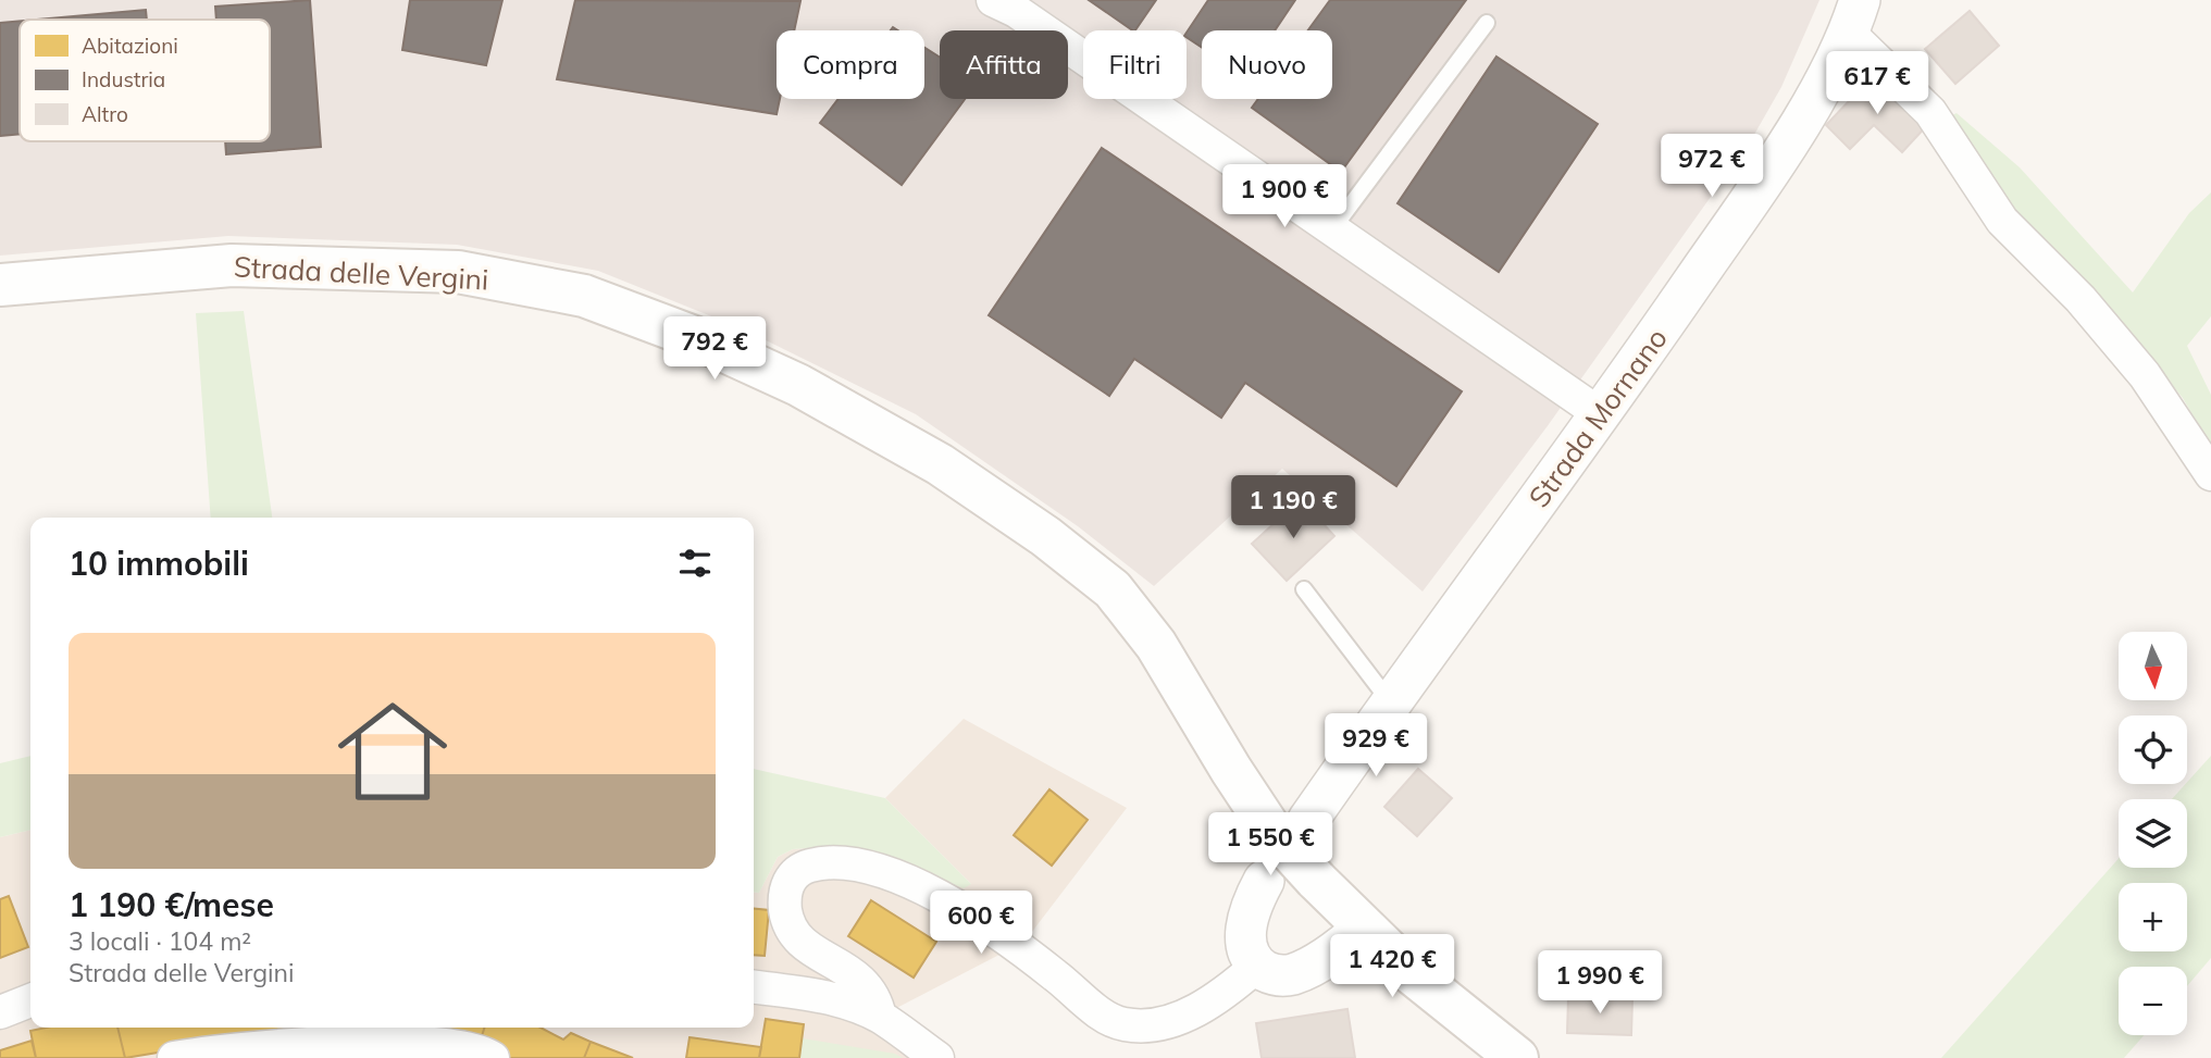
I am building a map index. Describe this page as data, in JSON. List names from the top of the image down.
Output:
{
  "streets": {
    "main road": ["Strada delle Vergini"],
    "street": ["Strada Mornano"]
  },
  "crossings": [
    ["Strada delle Vergini", "Strada Mornano"]
  ],
  "legend": ["Abitazioni", "Industria", "Altro"],
  "north": "bottom",
  "page": {
    "chip": [
      "Compra",
      "Affitta",
      "Filtri",
      "Nuovo"
    ],
    "price": [
      "617 €",
      "972 €",
      "1 900 €",
      "792 €",
      "1 190 €",
      "929 €",
      "1 550 €",
      "600 €",
      "1 420 €",
      "1 990 €"
    ],
    "heading": "10 immobili",
    "list": [
      {
        "name": "1 190 €/mese",
        "note": "3 locali · 104 m² · Strada delle Vergini"
      }
    ],
    "map_buttons": ["+", "−"]
  }
}
